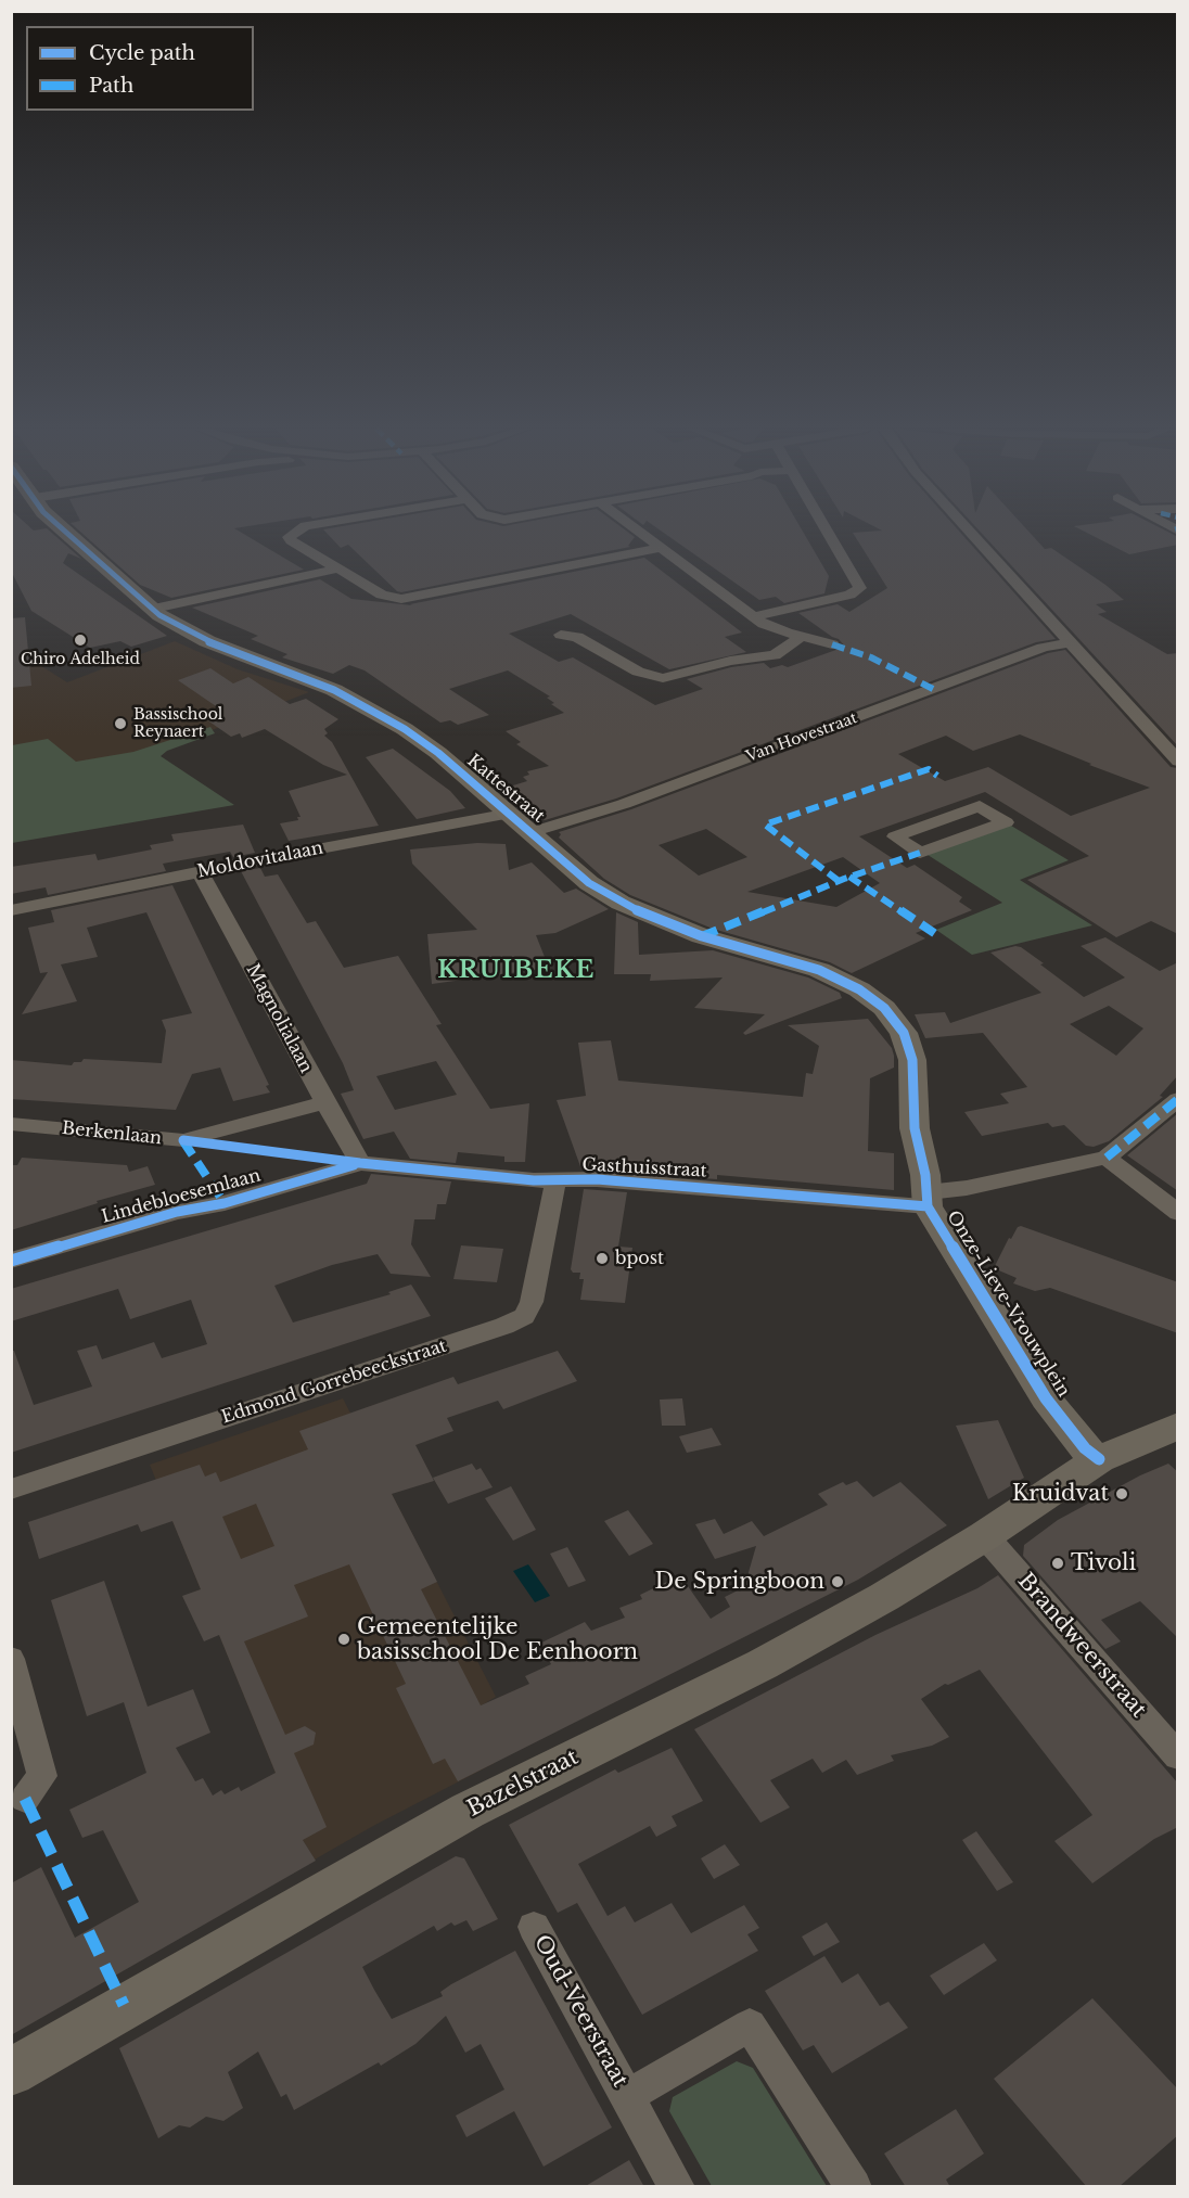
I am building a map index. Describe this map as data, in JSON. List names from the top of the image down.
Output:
{
  "streets": {
    "street": [
      "Van Hovestraat",
      "Kattestraat",
      "Moldovitalaan",
      "Magnolialaan",
      "Berkenlaan",
      "Gasthuisstraat",
      "Lindebloesemlaan",
      "Onze-Lieve-Vrouwplein",
      "Edmond Gorrebeeckstraat",
      "Brandweerstraat",
      "Bazelstraat",
      "Oud-Veerstraat"
    ]
  },
  "crossings": [
    ["Van Hovestraat", "Kattestraat"],
    ["Kattestraat", "Moldovitalaan"],
    ["Kattestraat", "Onze-Lieve-Vrouwplein"],
    ["Moldovitalaan", "Magnolialaan"],
    ["Magnolialaan", "Berkenlaan"],
    ["Magnolialaan", "Gasthuisstraat"],
    ["Magnolialaan", "Lindebloesemlaan"],
    ["Gasthuisstraat", "Lindebloesemlaan"],
    ["Gasthuisstraat", "Onze-Lieve-Vrouwplein"],
    ["Gasthuisstraat", "Edmond Gorrebeeckstraat"],
    ["Onze-Lieve-Vrouwplein", "Bazelstraat"],
    ["Brandweerstraat", "Bazelstraat"]
  ],
  "districts": ["KRUIBEKE"],
  "places": [
    "Chiro Adelheid",
    "Bassischool Reynaert",
    "bpost",
    "Kruidvat",
    "Tivoli",
    "De Springboon",
    "Gemeentelijke basisschool De Eenhoorn"
  ],
  "legend": ["Cycle path", "Path"]
}
